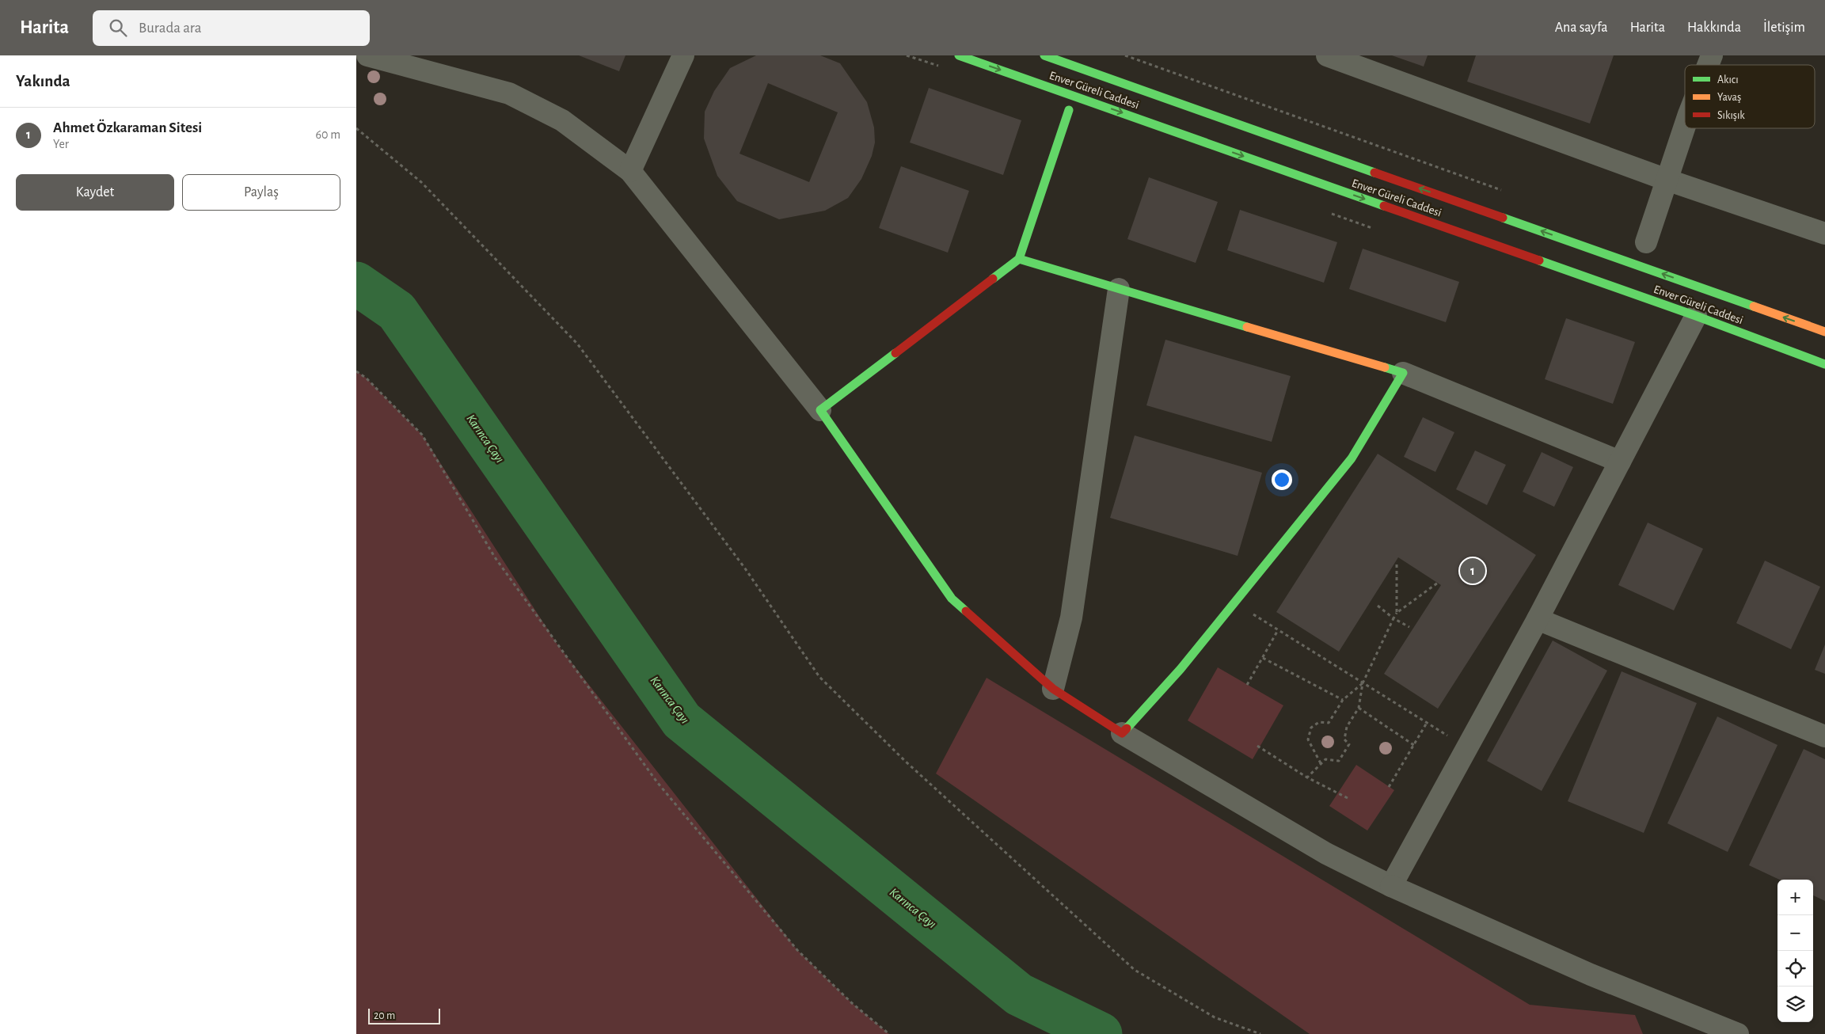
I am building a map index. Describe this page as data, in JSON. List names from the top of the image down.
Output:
{
  "streets": {
    "main road": ["Enver Güreli Caddesi"]
  },
  "water": ["Karınca Çayı"],
  "legend": ["Akıcı", "Yavaş", "Sıkışık"],
  "scale_bar": "20 m",
  "page": {
    "header": "Harita",
    "search": "Burada ara",
    "nav": [
      "Ana sayfa",
      "Harita",
      "Hakkında",
      "İletişim"
    ],
    "heading": "Yakında",
    "list": [
      {
        "mark": "1",
        "name": "Ahmet Özkaraman Sitesi",
        "note": "Yer",
        "value": "60 m"
      }
    ],
    "buttons": ["Kaydet", "Paylaş"],
    "pins": "1",
    "map_buttons": ["+", "−"],
    "scale": "20 m"
  }
}
